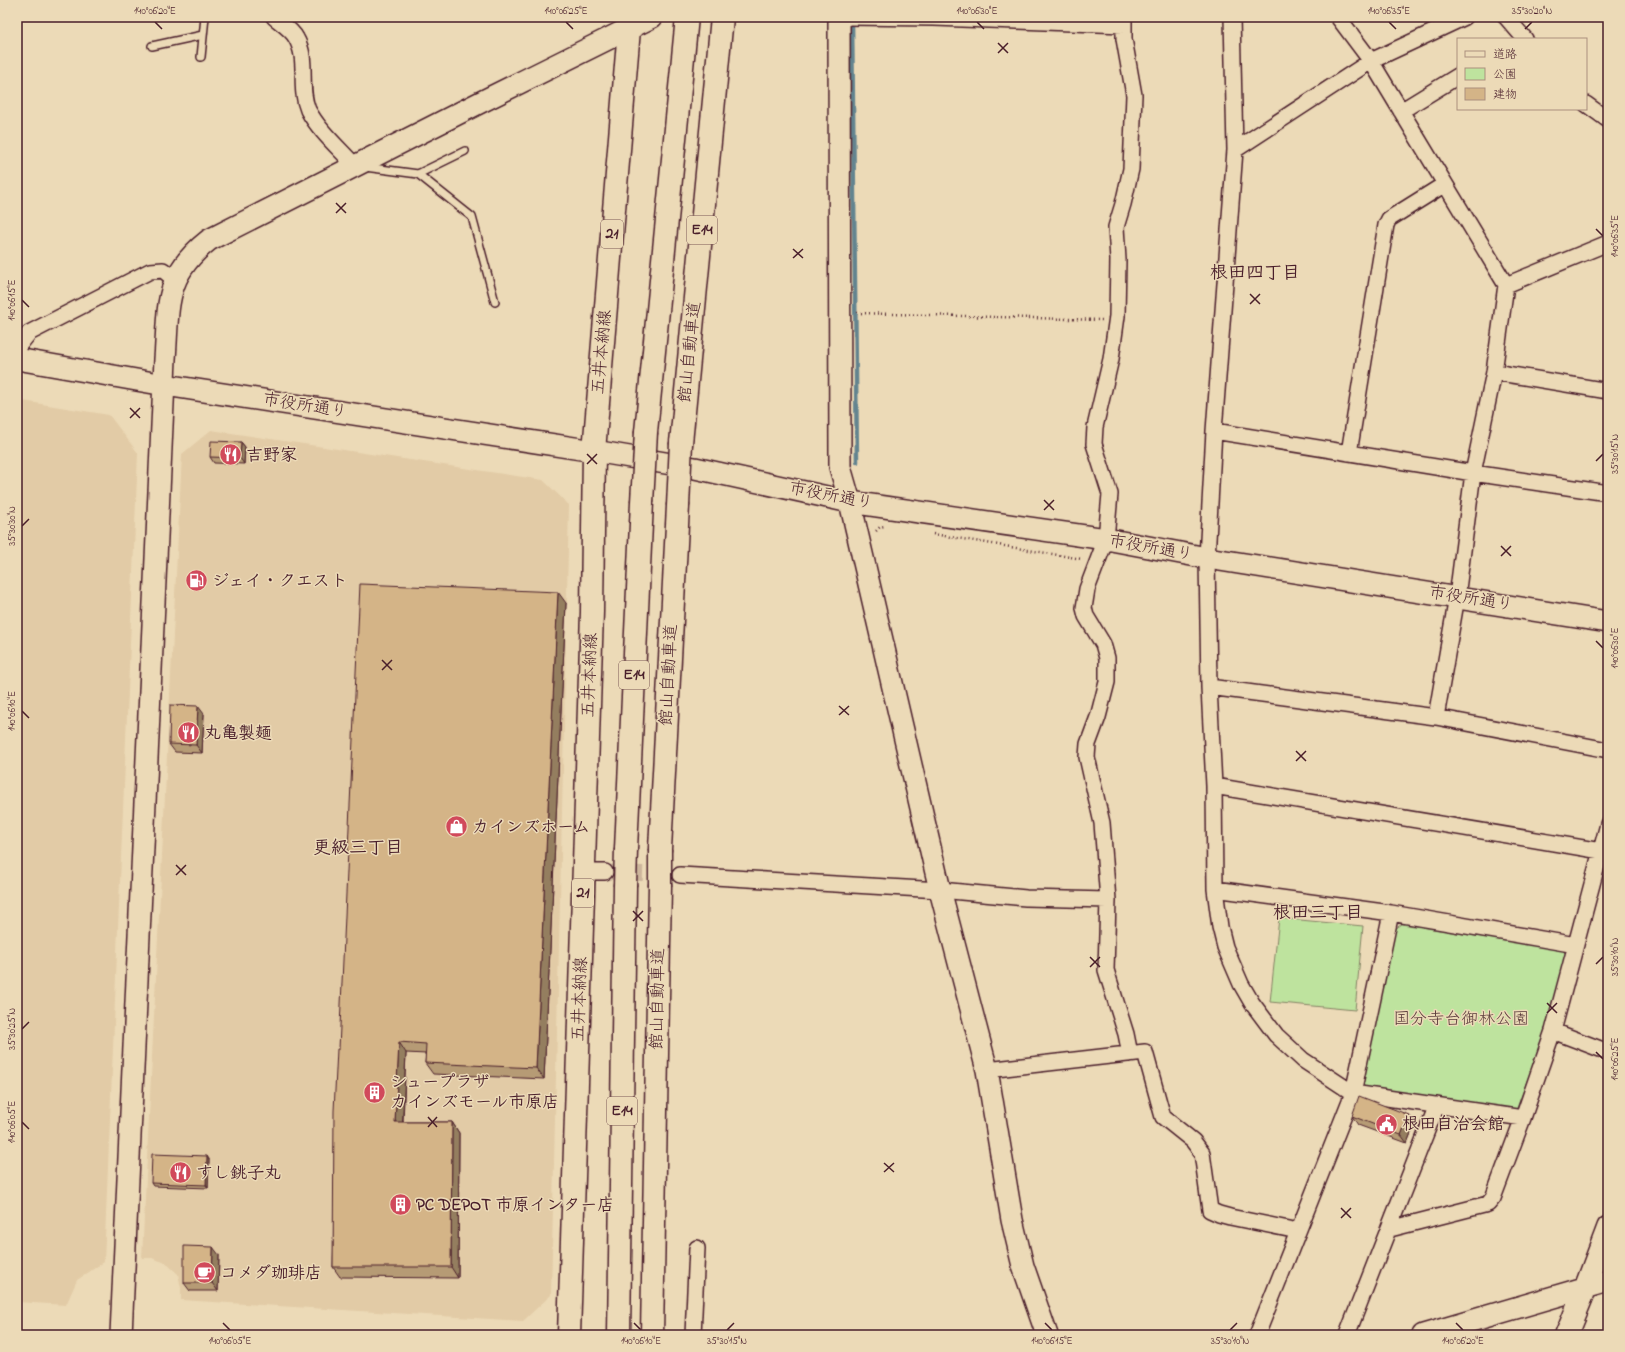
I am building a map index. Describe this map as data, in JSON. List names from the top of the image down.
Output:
{
  "streets": {
    "main road": [
      "E14",
      "21",
      "五井本納線",
      "館山自動車道"
    ],
    "street": ["市役所通り"]
  },
  "crossings": [
    ["五井本納線", "市役所通り"]
  ],
  "districts": ["根田四丁目", "更級三丁目", "根田三丁目"],
  "parks": ["国分寺台御林公園"],
  "places": {
    "restaurant": ["吉野家", "丸亀製麺", "すし銚子丸"],
    "fuel station": ["ジェイ・クエスト"],
    "shop": ["カインズホーム"],
    "building": ["シュープラザ カインズモール市原店", "PC DEPOT 市原インター店"],
    "public building": ["根田自治会館"],
    "cafe": ["コメダ珈琲店"]
  },
  "legend": ["道路", "公園", "建物"],
  "coordinates": [
    "140°06'20\"E",
    "140°06'25\"E",
    "140°06'30\"E",
    "140°06'35\"E",
    "35°30'20\"N",
    "140°06'15\"E",
    "35°30'15\"N",
    "35°30'30\"N",
    "140°06'10\"E",
    "35°30'10\"N",
    "35°30'25\"N",
    "140°06'05\"E"
  ]
}
